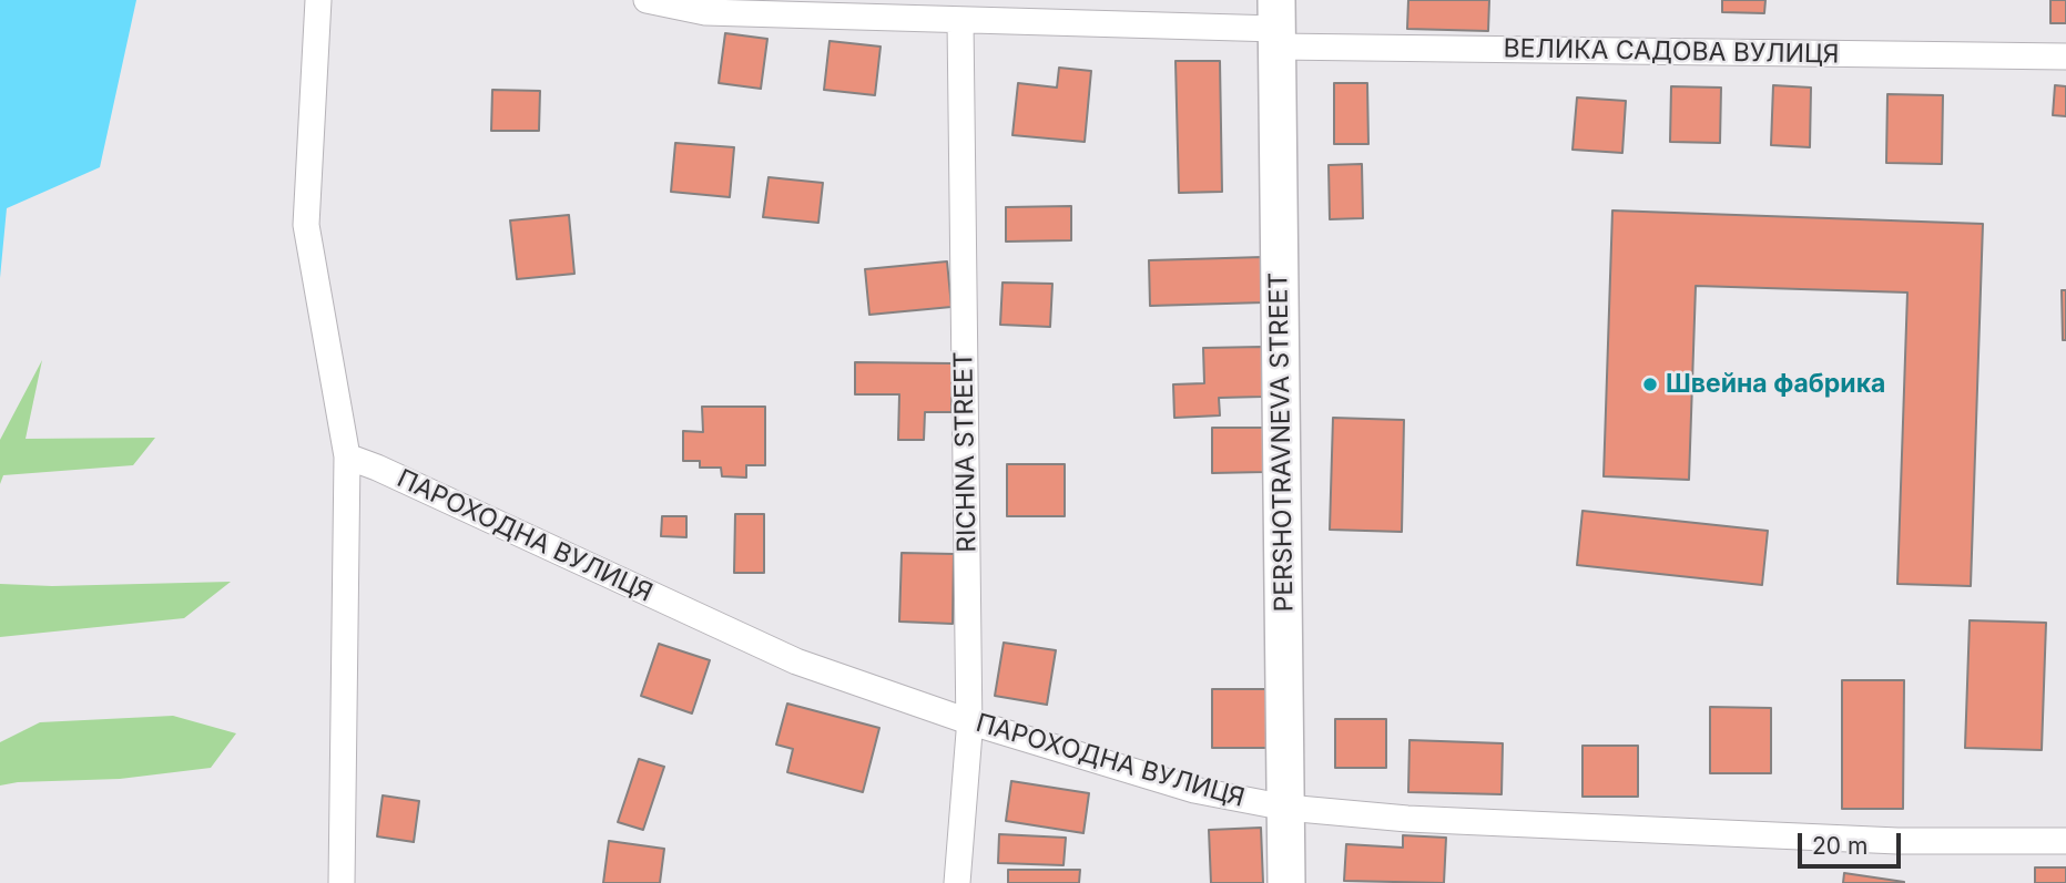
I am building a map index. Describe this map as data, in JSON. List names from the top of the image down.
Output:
{
  "streets": {
    "street": [
      "ВЕЛИКА САДОВА ВУЛИЦЯ",
      "PERSHOTRAVNEVA STREET",
      "RICHNA STREET",
      "ПАРОХОДНА ВУЛИЦЯ"
    ]
  },
  "crossings": [
    ["ВЕЛИКА САДОВА ВУЛИЦЯ", "PERSHOTRAVNEVA STREET"],
    ["ВЕЛИКА САДОВА ВУЛИЦЯ", "RICHNA STREET"],
    ["PERSHOTRAVNEVA STREET", "ПАРОХОДНА ВУЛИЦЯ"],
    ["RICHNA STREET", "ПАРОХОДНА ВУЛИЦЯ"]
  ],
  "places": ["Швейна фабрика"],
  "scale_bar": "20 m"
}
